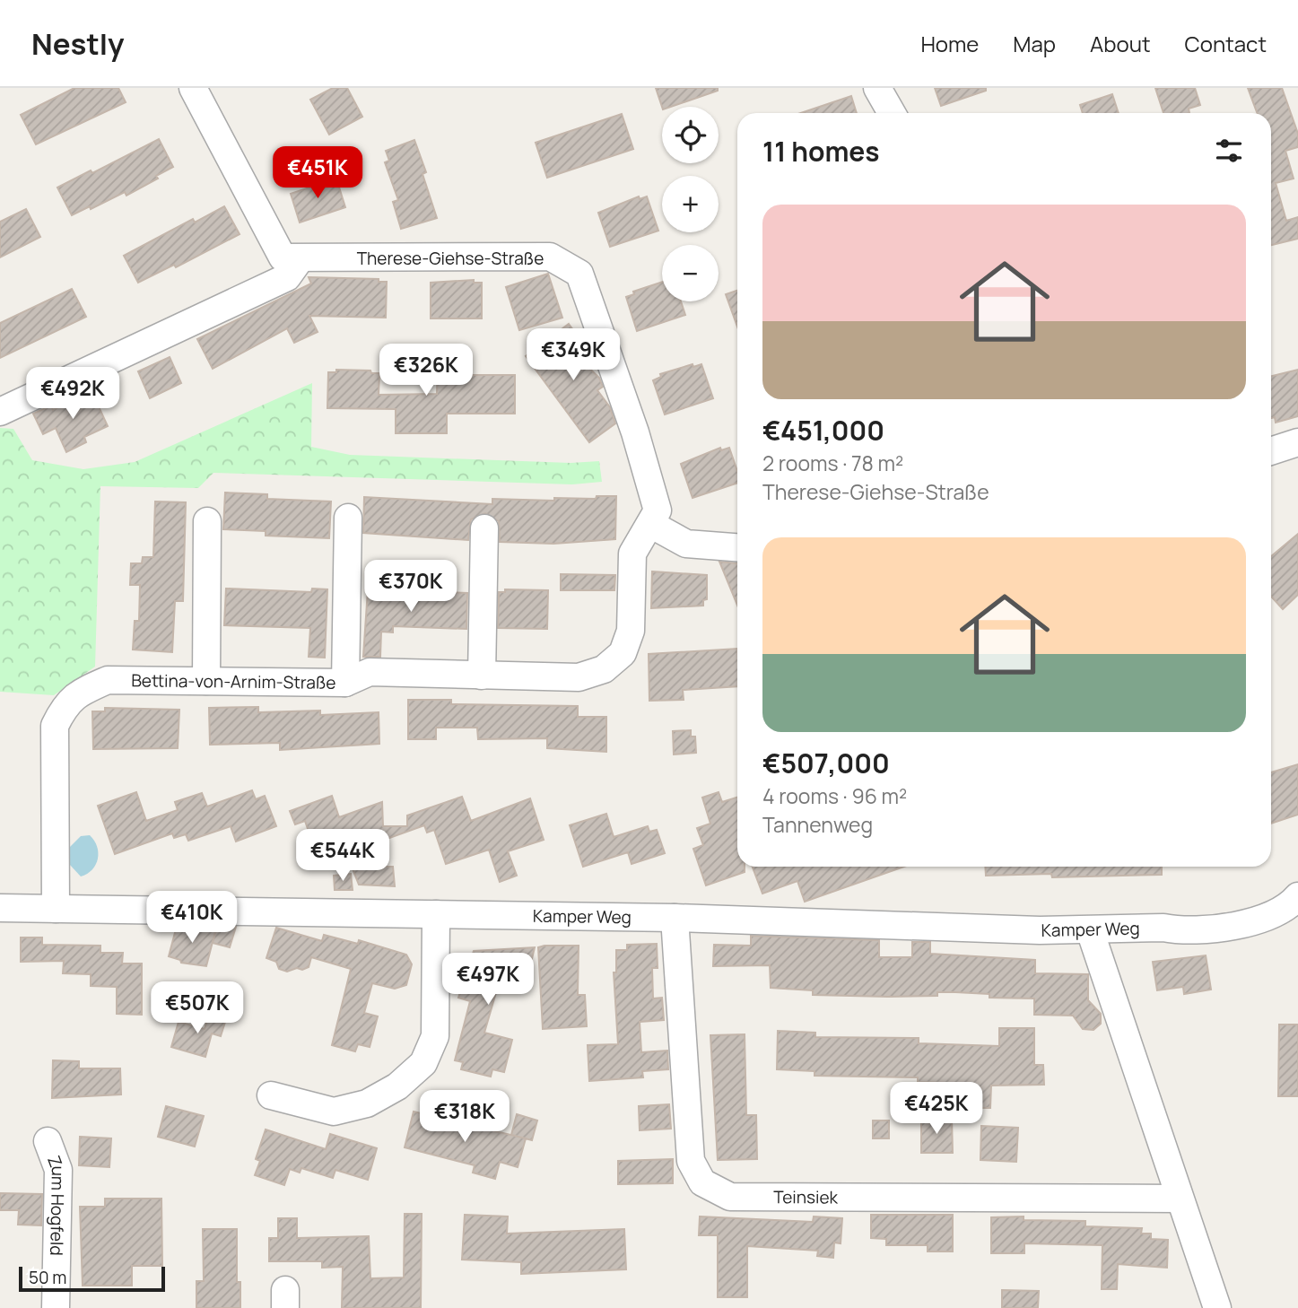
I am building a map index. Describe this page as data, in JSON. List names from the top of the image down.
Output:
{
  "streets": {
    "street": [
      "Therese-Giehse-Straße",
      "Bettina-von-Arnim-Straße",
      "Kamper Weg",
      "Teinsiek",
      "Zum Hogfeld"
    ]
  },
  "crossings": [
    ["Therese-Giehse-Straße", "Bettina-von-Arnim-Straße"],
    ["Bettina-von-Arnim-Straße", "Kamper Weg"],
    ["Kamper Weg", "Teinsiek"]
  ],
  "scale_bar": "50 m",
  "page": {
    "header": "Nestly",
    "nav": [
      "Home",
      "Map",
      "About",
      "Contact"
    ],
    "map_buttons": ["+", "−"],
    "heading": "11 homes",
    "price": [
      "€451K",
      "€349K",
      "€326K",
      "€492K",
      "€370K",
      "€544K",
      "€410K",
      "€497K",
      "€507K",
      "€425K",
      "€318K"
    ],
    "list": [
      {
        "name": "€451,000",
        "note": "2 rooms · 78 m² · Therese-Giehse-Straße"
      },
      {
        "name": "€507,000",
        "note": "4 rooms · 96 m² · Tannenweg"
      }
    ],
    "scale": "50 m"
  }
}
